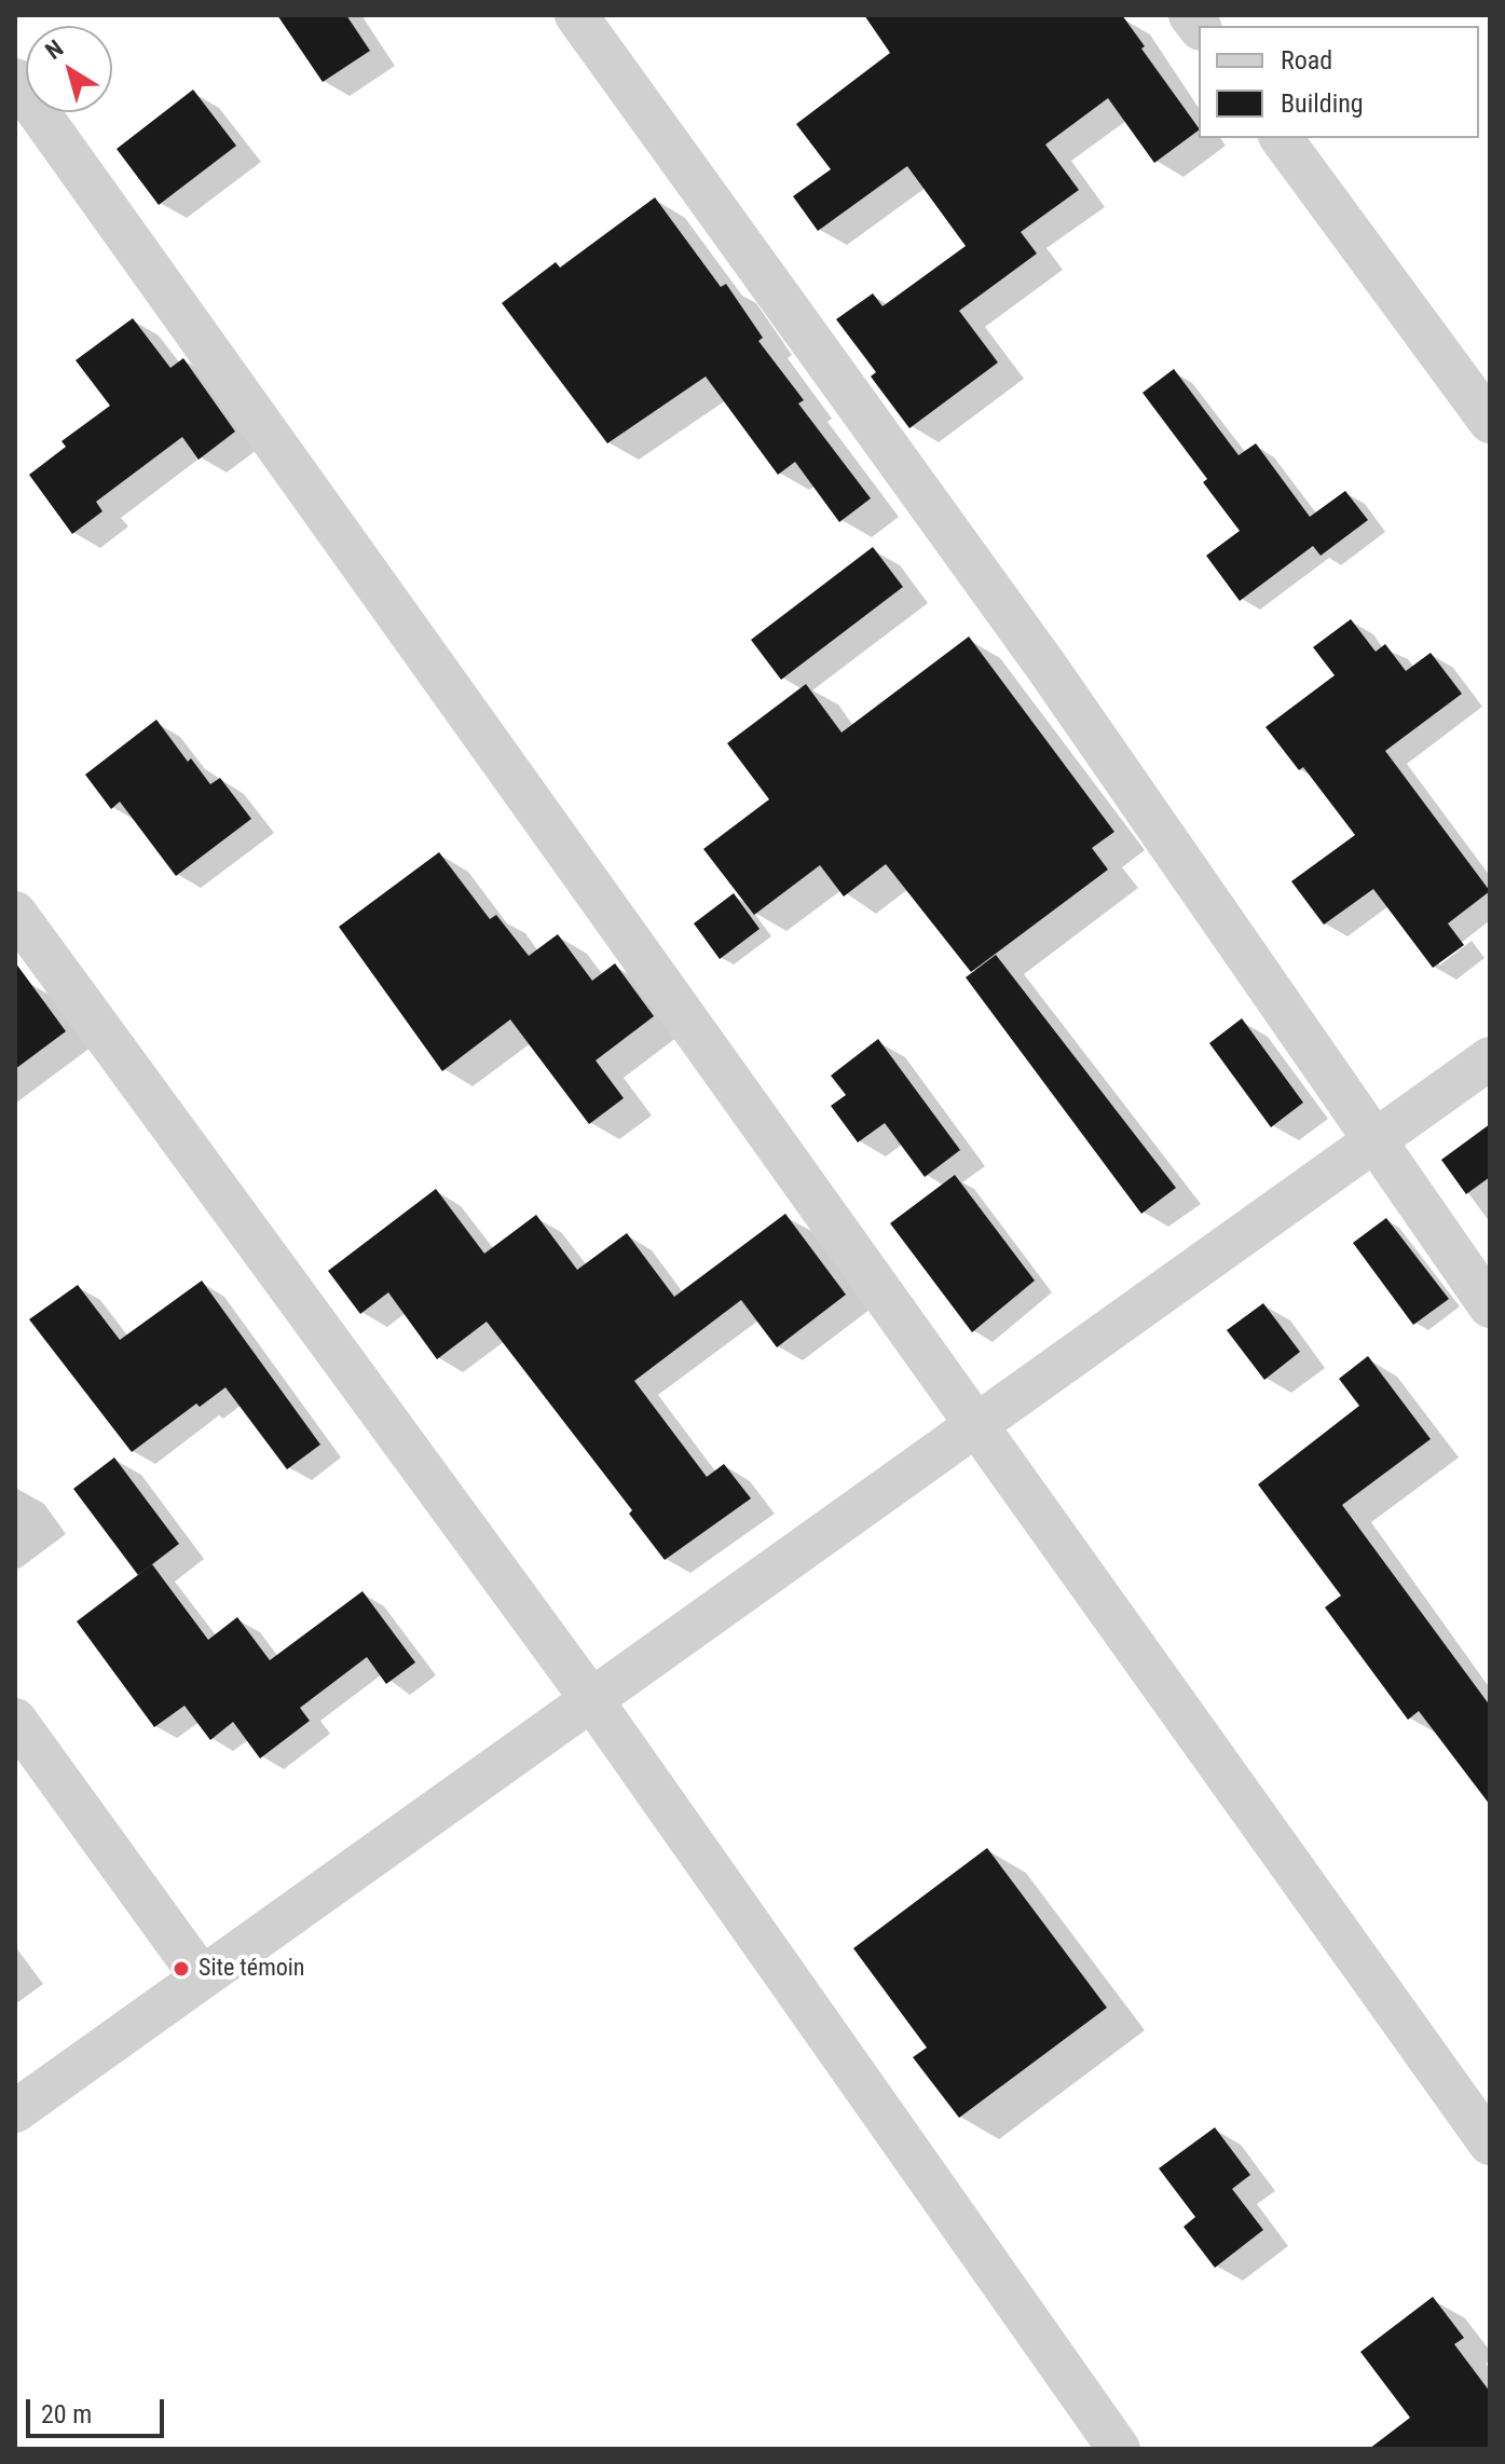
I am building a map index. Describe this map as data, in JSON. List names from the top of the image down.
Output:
{
  "places": ["Site témoin"],
  "legend": ["Road", "Building"],
  "scale_bar": "20 m",
  "north": "top left"
}
